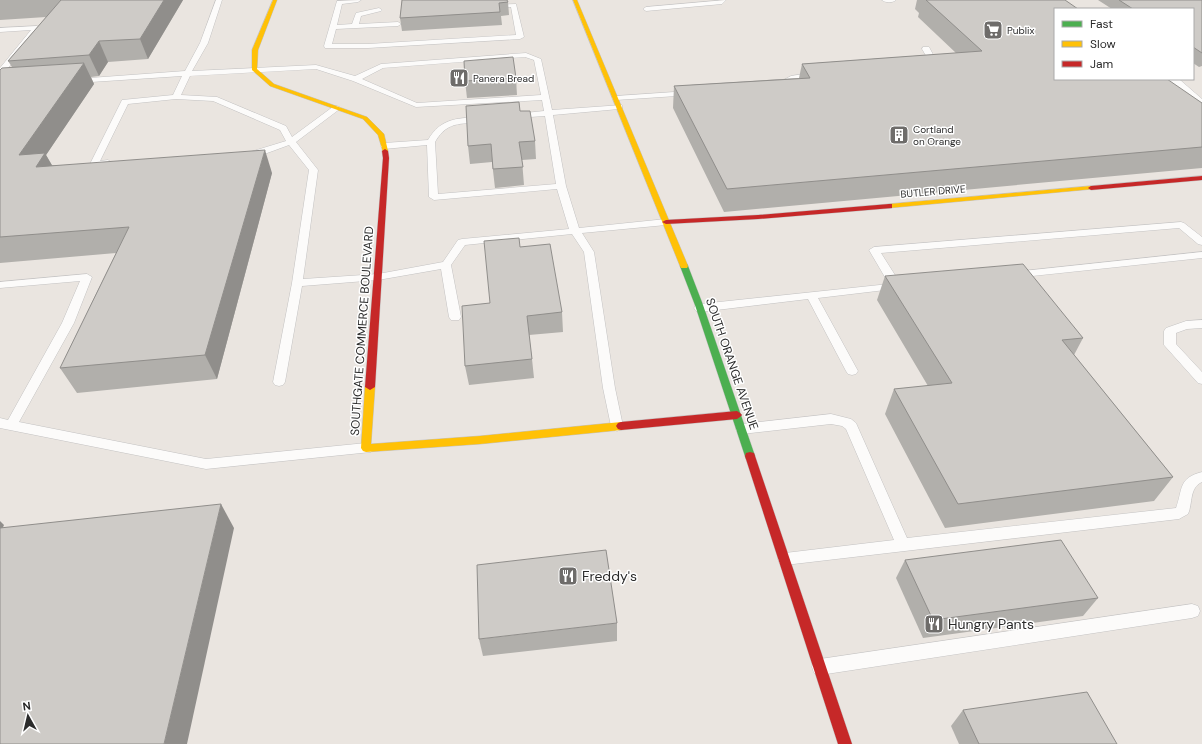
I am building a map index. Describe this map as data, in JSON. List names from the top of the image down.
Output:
{
  "streets": {
    "street": ["BUTLER DRIVE", "SOUTHGATE COMMERCE BOULEVARD", "SOUTH ORANGE AVENUE"]
  },
  "crossings": [
    ["BUTLER DRIVE", "SOUTH ORANGE AVENUE"],
    ["SOUTHGATE COMMERCE BOULEVARD", "SOUTH ORANGE AVENUE"]
  ],
  "places": {
    "supermarket": ["Publix"],
    "restaurant": ["Panera Bread", "Freddy's", "Hungry Pants"],
    "building": ["Cortland on Orange"]
  },
  "legend": ["Fast", "Slow", "Jam"],
  "north": "top"
}
